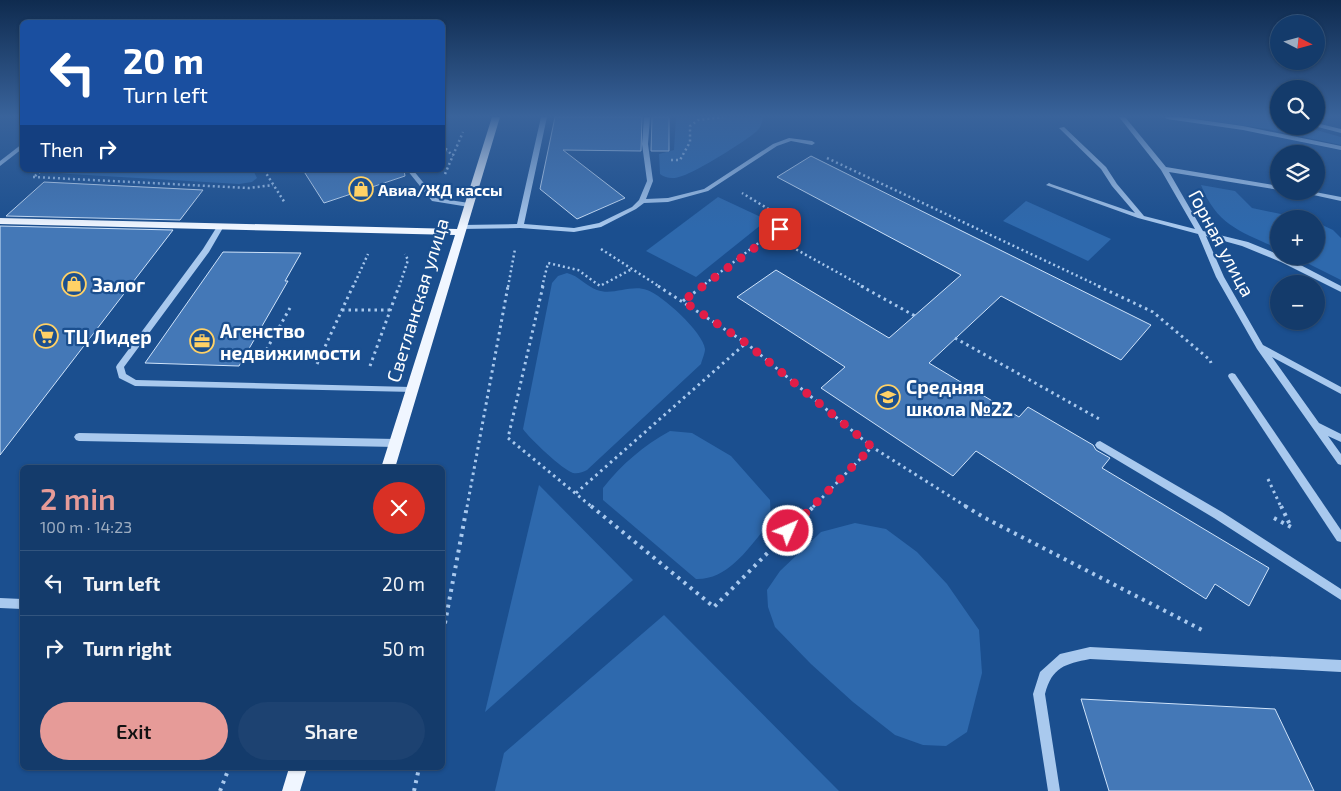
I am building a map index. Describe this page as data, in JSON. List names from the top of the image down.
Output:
{
  "streets": {
    "main road": ["Светланская улица"],
    "street": ["Горная улица"]
  },
  "places": {
    "shop": ["Авиа/ЖД кассы", "Залог"],
    "supermarket": ["ТЦ Лидер"],
    "office": ["Агенство недвижимости"],
    "school or university": ["Средняя школа №22"]
  },
  "north": "right",
  "page": {
    "map_buttons": ["+", "−"],
    "turn": ["20 m", "Turn left"],
    "then": "Then",
    "heading": ["2 min", "100 m · 14:23"],
    "list": [
      {
        "name": "Turn left",
        "value": "20 m"
      },
      {
        "name": "Turn right",
        "value": "50 m"
      }
    ],
    "buttons": ["Exit", "Share"]
  }
}
